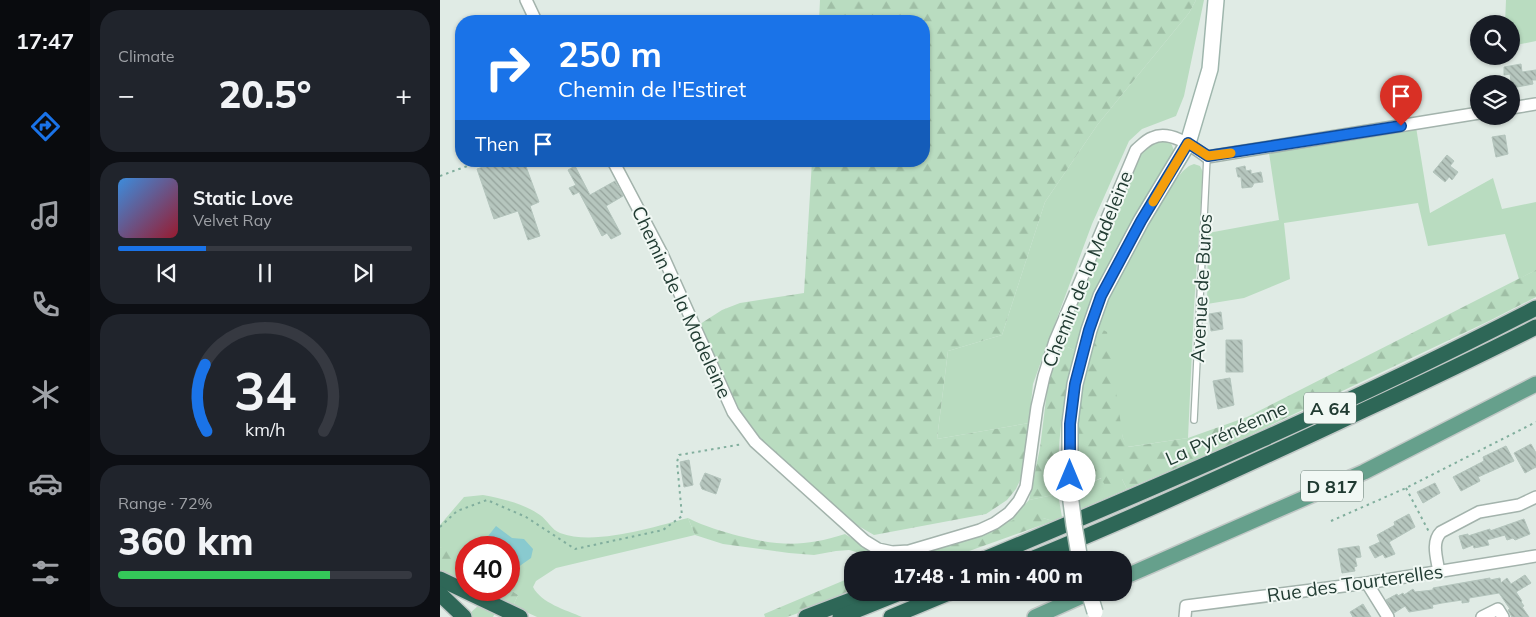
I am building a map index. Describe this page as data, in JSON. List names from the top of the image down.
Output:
{
  "streets": {
    "highway": ["A 64", "La Pyrénéenne"],
    "main road": ["D 817"],
    "street": ["Chemin de la Madeleine", "Rue des Tourterelles"],
    "lane": ["Avenue de Buros"]
  },
  "crossings": [
    ["Chemin de la Madeleine", "Avenue de Buros"]
  ],
  "page": {
    "tabs": "17:47",
    "tile": [
      "Climate",
      ["Range · 72%", "360 km"]
    ],
    "turn": ["250 m", "Chemin de l'Estiret"],
    "heat": ["−", "20.5°", "+"],
    "then": "Then",
    "song": ["Static Love", "Velvet Ray"],
    "limit": "40",
    "trip": "17:48 · 1 min · 400 m",
    "gauge": ["34", "km/h"]
  }
}
